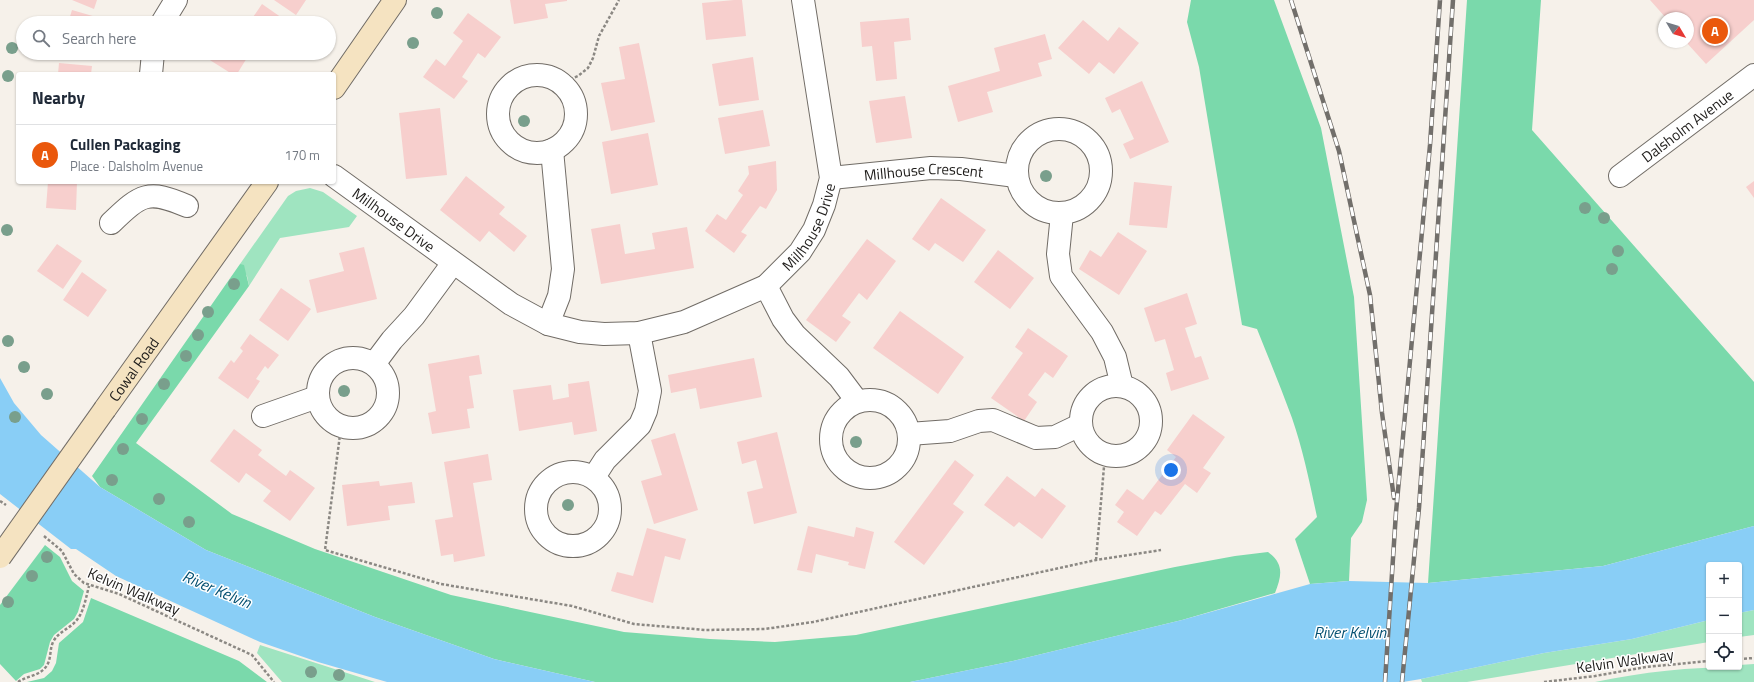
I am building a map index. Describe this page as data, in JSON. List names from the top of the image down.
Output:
{
  "streets": {
    "street": [
      "Dalsholm Avenue",
      "Millhouse Crescent",
      "Millhouse Drive",
      "Cowal Road"
    ],
    "path": ["Kelvin Walkway"]
  },
  "crossings": [
    ["Millhouse Crescent", "Millhouse Drive"]
  ],
  "water": ["River Kelvin"],
  "north": "bottom right",
  "page": {
    "pins": "A",
    "search": "Search here",
    "heading": "Nearby",
    "list": [
      {
        "mark": "A",
        "name": "Cullen Packaging",
        "note": "Place · Dalsholm Avenue",
        "value": "170 m"
      }
    ],
    "map_buttons": ["+", "−"]
  }
}
